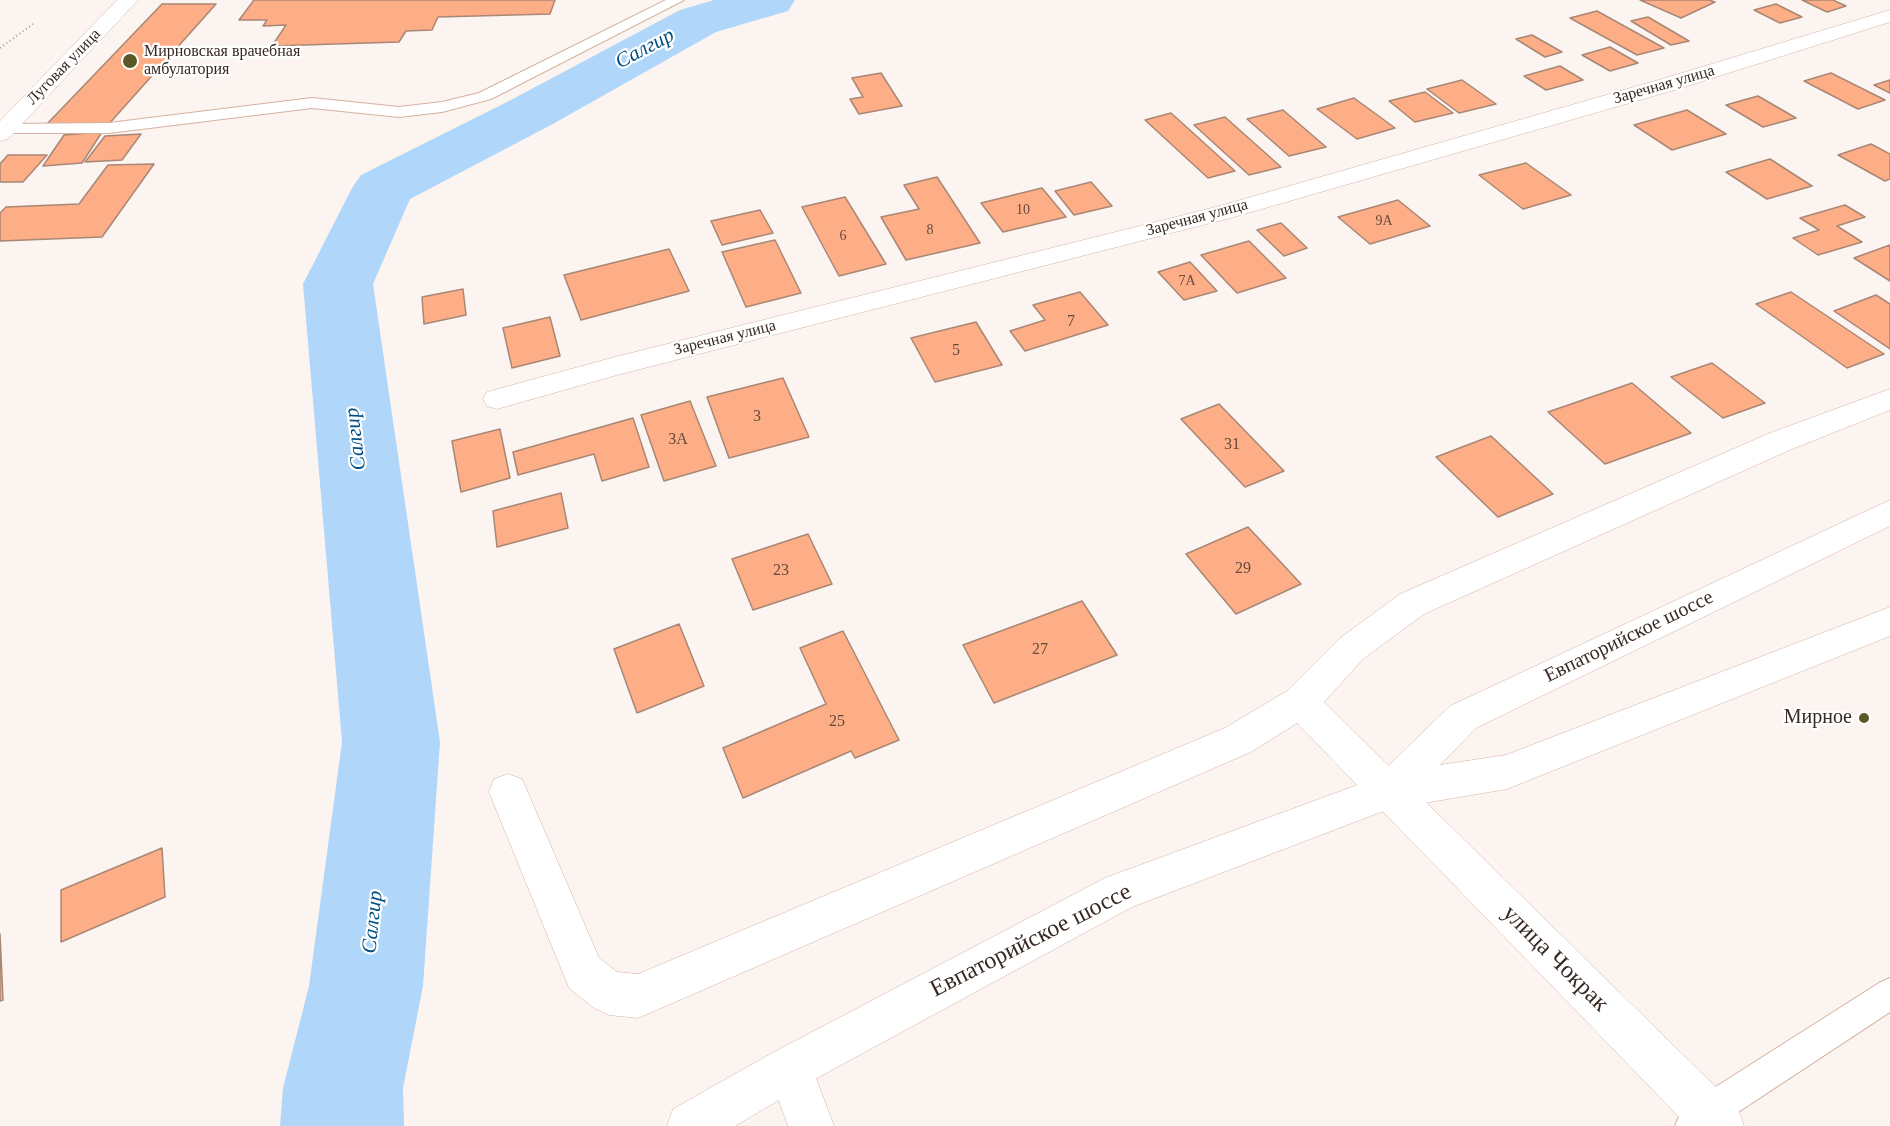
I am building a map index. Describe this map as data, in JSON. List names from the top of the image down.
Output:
{
  "streets": {
    "street": [
      "Луговая улица",
      "Заречная улица",
      "Евпаторийское шоссе",
      "улица Чокрак"
    ]
  },
  "crossings": [
    ["Евпаторийское шоссе", "улица Чокрак"]
  ],
  "water": ["Салгир"],
  "places": ["Мирновская врачебная амбулатория", "Мирное"],
  "house_numbers": [
    "10",
    "9А",
    "8",
    "6",
    "7А",
    "7",
    "5",
    "3",
    "3А",
    "31",
    "29",
    "23",
    "27",
    "25"
  ]
}
